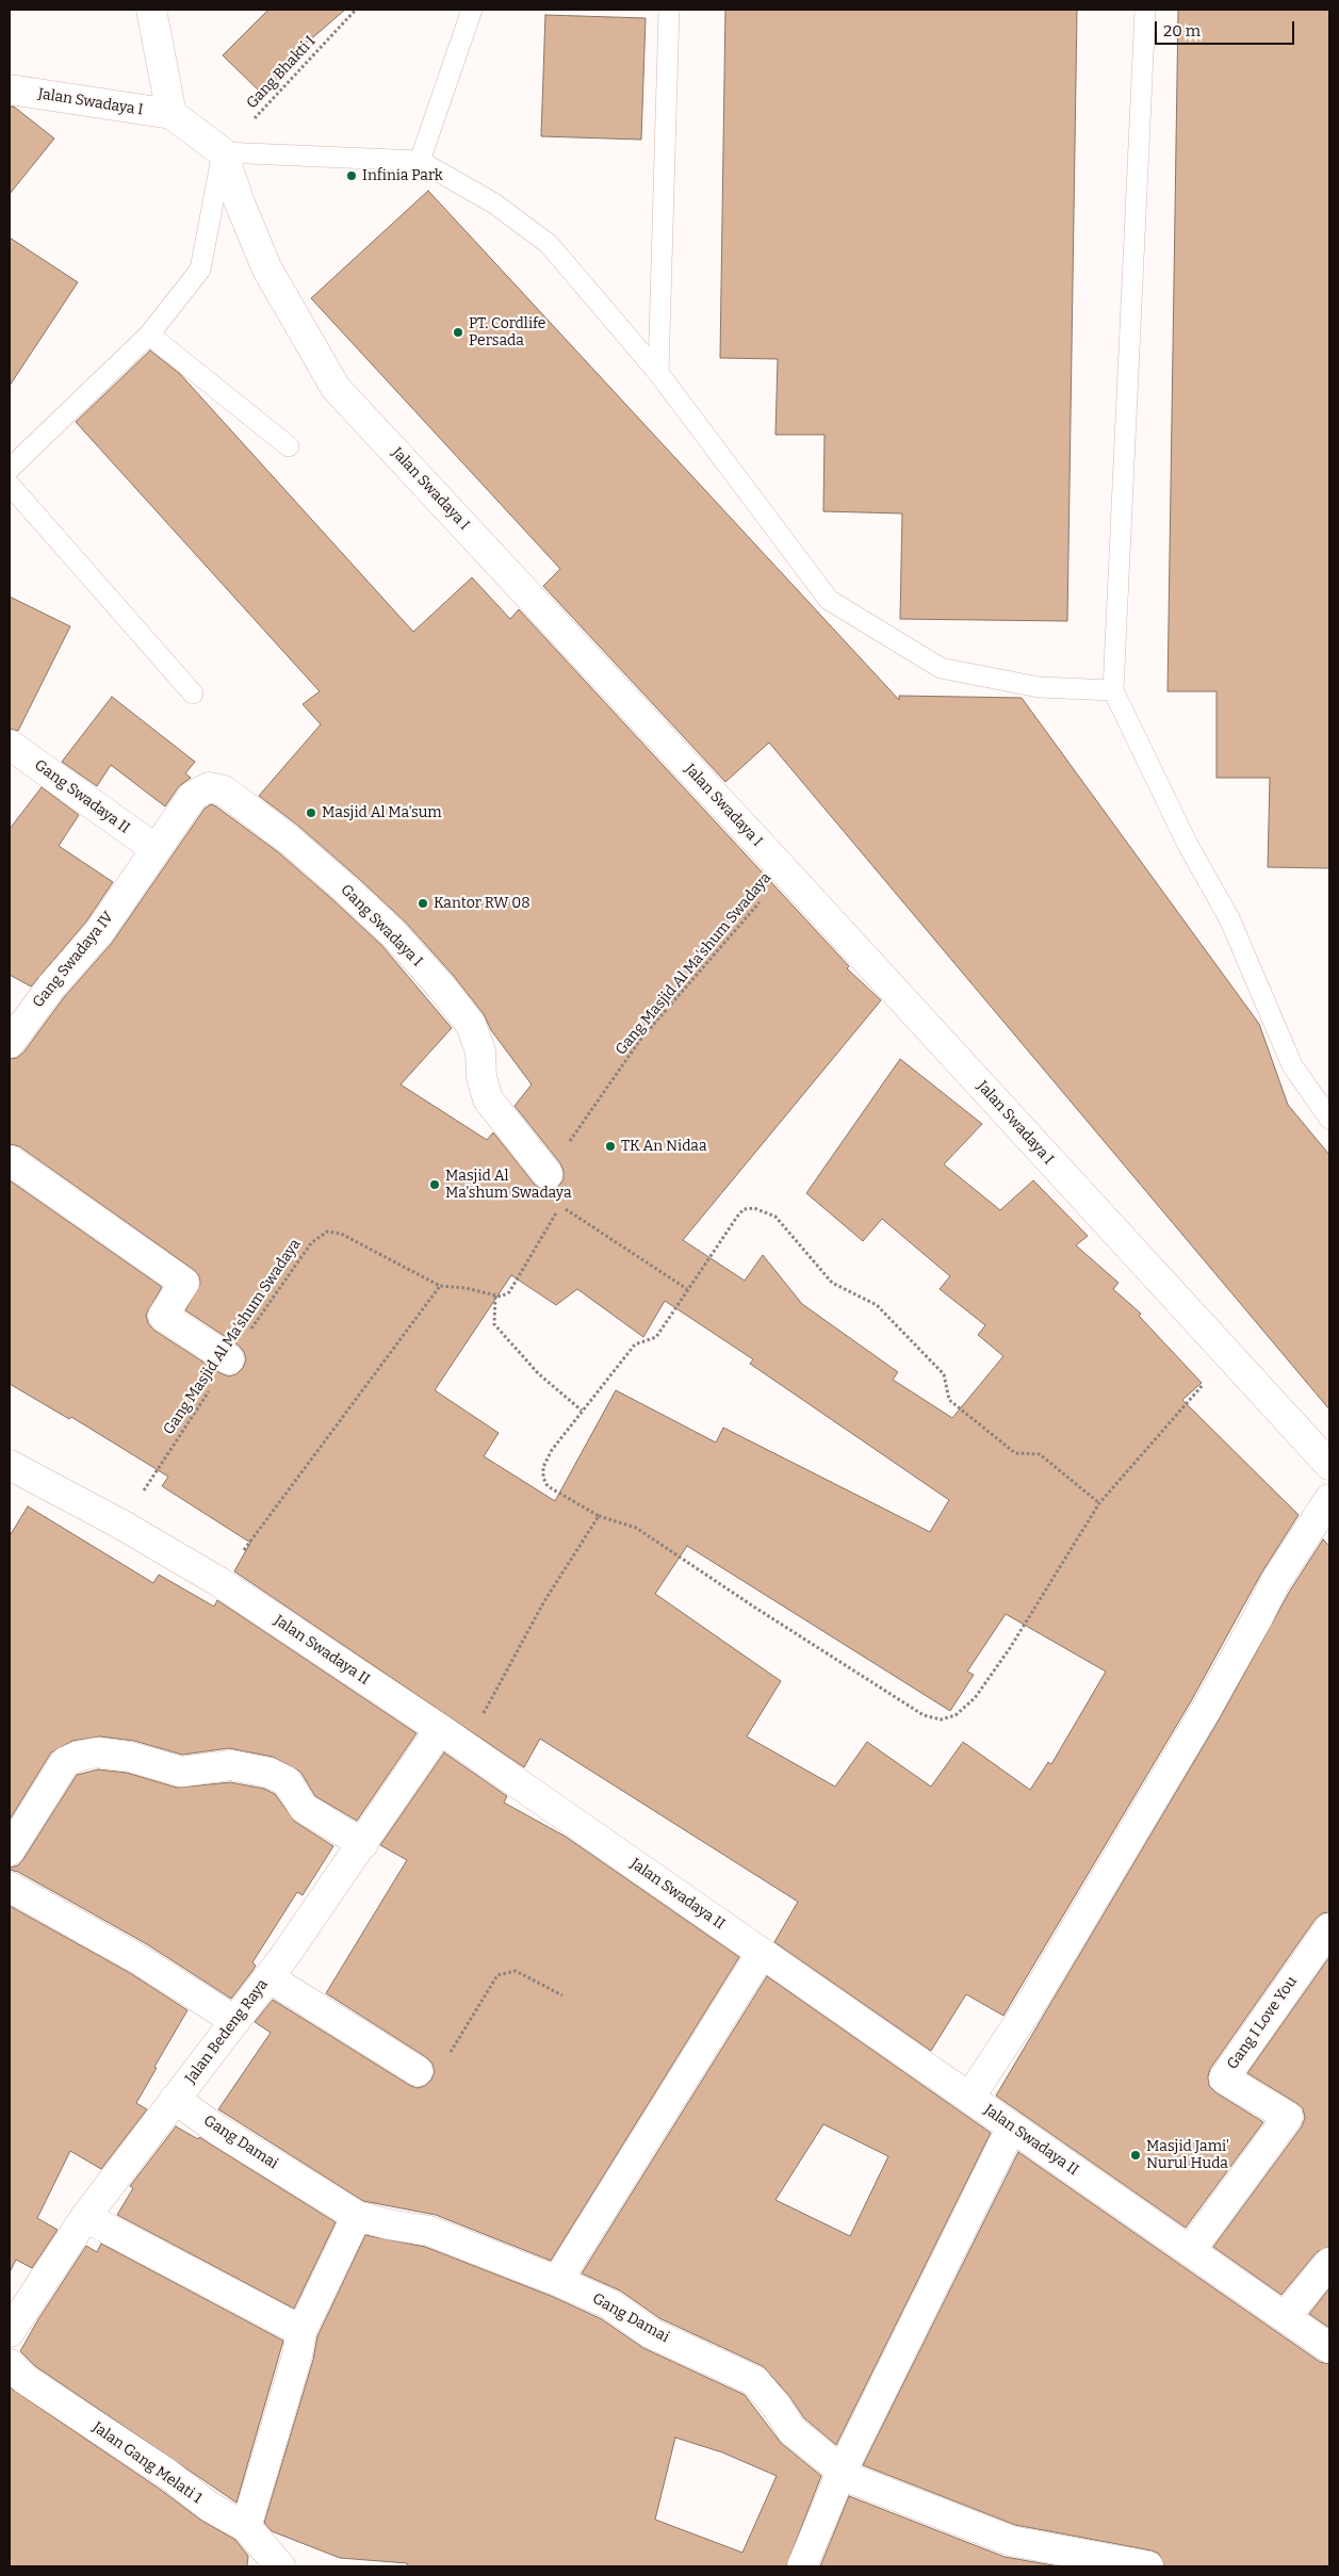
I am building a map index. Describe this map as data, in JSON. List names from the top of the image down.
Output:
{
  "streets": {
    "street": [
      "Jalan Swadaya I",
      "Gang Swadaya II",
      "Gang Swadaya I",
      "Gang Swadaya IV",
      "Jalan Swadaya II",
      "Gang I Love You",
      "Jalan Bedeng Raya",
      "Gang Damai",
      "Jalan Gang Melati 1"
    ],
    "path": ["Gang Bhakti I", "Gang Masjid Al Ma'shum Swadaya"]
  },
  "crossings": [
    ["Gang Bhakti I", "Jalan Swadaya I"],
    ["Jalan Swadaya I", "Gang Masjid Al Ma'shum Swadaya"],
    ["Gang Swadaya II", "Gang Swadaya I"],
    ["Gang Swadaya II", "Gang Swadaya IV"],
    ["Gang Swadaya I", "Gang Swadaya IV"],
    ["Gang Swadaya I", "Gang Masjid Al Ma'shum Swadaya"],
    ["Gang Masjid Al Ma'shum Swadaya", "Jalan Swadaya II"],
    ["Jalan Swadaya II", "Gang I Love You"],
    ["Jalan Swadaya II", "Jalan Bedeng Raya"],
    ["Jalan Bedeng Raya", "Gang Damai"]
  ],
  "places": [
    "Infinia Park",
    "PT. Cordlife Persada",
    "Masjid Al Ma'sum",
    "Kantor RW 08",
    "TK An Nidaa",
    "Masjid Al Ma'shum Swadaya",
    "Masjid Jami' Nurul Huda"
  ],
  "scale_bar": "20 m"
}
